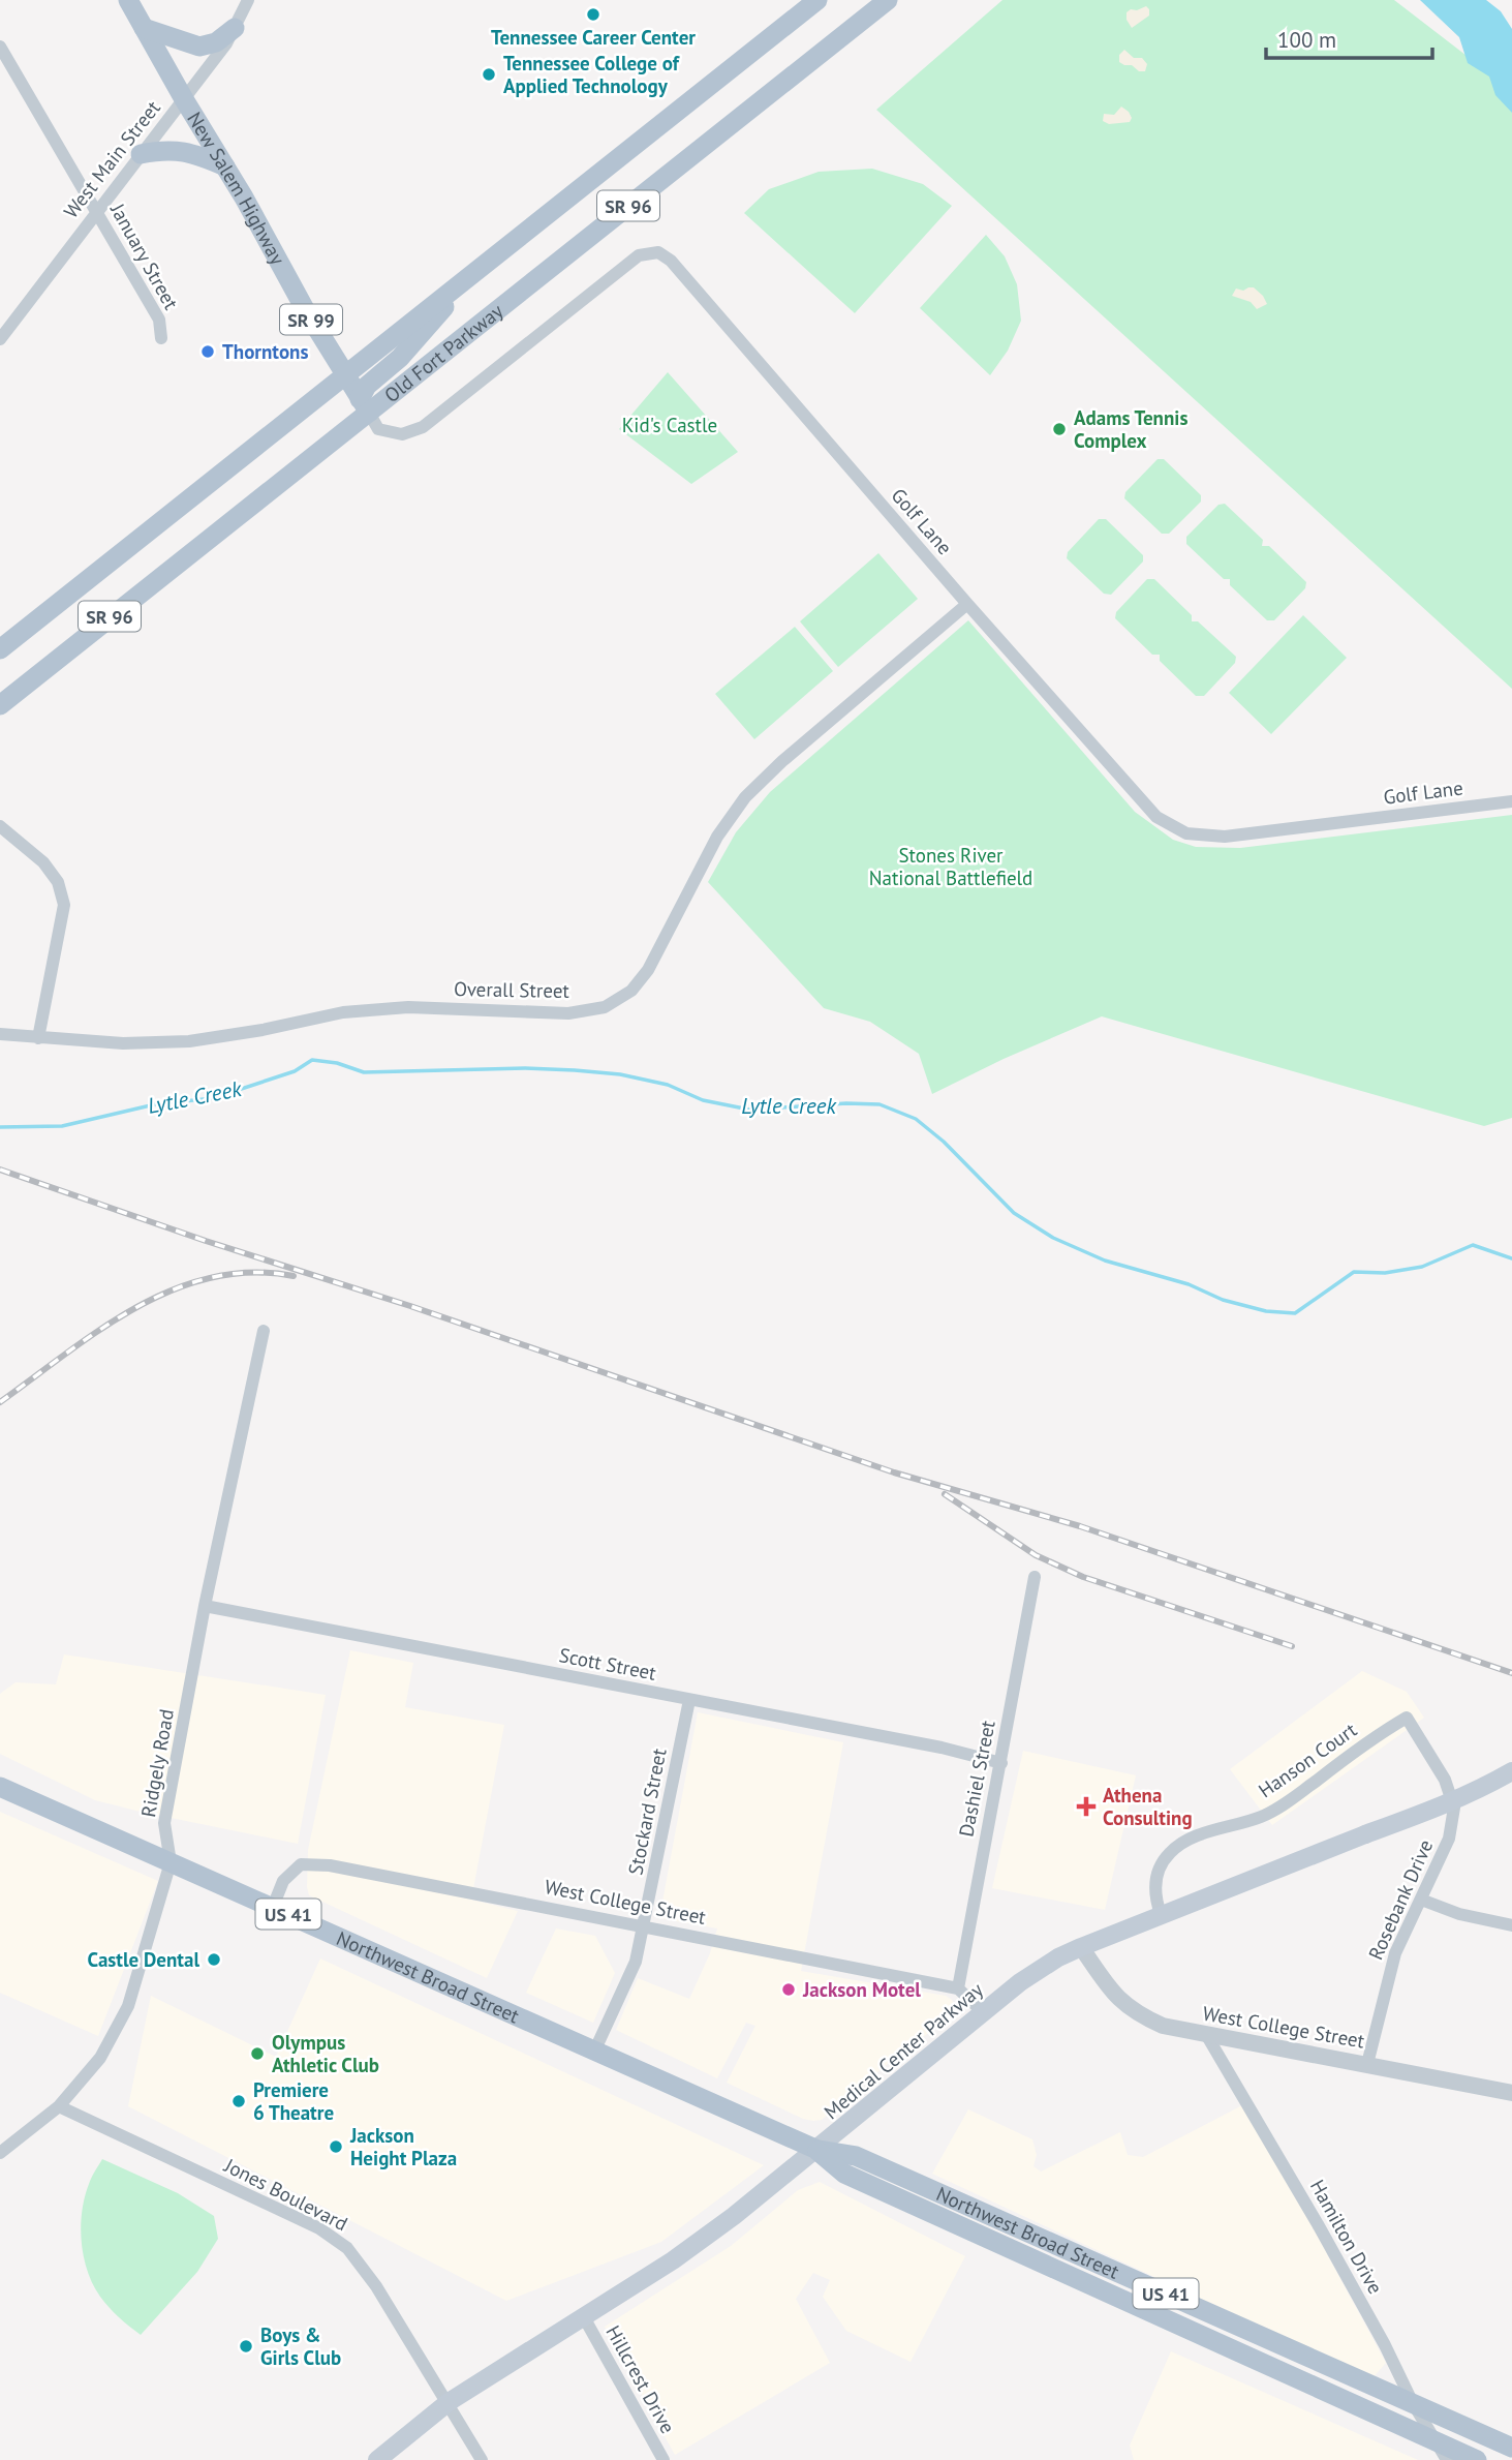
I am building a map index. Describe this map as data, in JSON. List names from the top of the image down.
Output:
{
  "streets": {
    "main road": [
      "New Salem Highway",
      "SR 96",
      "SR 99",
      "Old Fort Parkway",
      "US 41",
      "Northwest Broad Street",
      "Medical Center Parkway"
    ],
    "street": [
      "West Main Street",
      "January Street",
      "Golf Lane",
      "Overall Street",
      "Scott Street",
      "Hanson Court",
      "Ridgely Road",
      "Dashiel Street",
      "Stockard Street",
      "Rosebank Drive",
      "West College Street",
      "Jones Boulevard",
      "Hamilton Drive",
      "Hillcrest Drive"
    ]
  },
  "crossings": [
    ["West Main Street", "New Salem Highway"],
    ["West Main Street", "January Street"],
    ["New Salem Highway", "SR 96"],
    ["New Salem Highway", "SR 99"],
    ["SR 96", "SR 99"],
    ["SR 99", "Old Fort Parkway"],
    ["SR 99", "Golf Lane"],
    ["Old Fort Parkway", "Golf Lane"],
    ["Golf Lane", "Overall Street"],
    ["Scott Street", "Ridgely Road"],
    ["Scott Street", "Dashiel Street"],
    ["Scott Street", "Stockard Street"],
    ["Hanson Court", "Rosebank Drive"],
    ["Hanson Court", "Medical Center Parkway"],
    ["Ridgely Road", "Northwest Broad Street"],
    ["Ridgely Road", "Jones Boulevard"],
    ["Dashiel Street", "West College Street"],
    ["Stockard Street", "West College Street"],
    ["Stockard Street", "Northwest Broad Street"],
    ["Rosebank Drive", "West College Street"],
    ["West College Street", "Northwest Broad Street"],
    ["West College Street", "Medical Center Parkway"],
    ["West College Street", "Hamilton Drive"],
    ["Northwest Broad Street", "Medical Center Parkway"],
    ["Northwest Broad Street", "Hamilton Drive"],
    ["Medical Center Parkway", "Jones Boulevard"],
    ["Medical Center Parkway", "Hillcrest Drive"]
  ],
  "water": ["Lytle Creek"],
  "parks": ["Kid's Castle", "Stones River National Battlefield"],
  "places": {
    "other": [
      "Tennessee Career Center",
      "Tennessee College of Applied Technology",
      "Thorntons",
      "Adams Tennis Complex",
      "Castle Dental",
      "Jackson Motel",
      "Olympus Athletic Club",
      "Premiere 6 Theatre",
      "Jackson Height Plaza",
      "Boys & Girls Club"
    ],
    "health": ["Athena Consulting"]
  },
  "scale_bar": "100 m"
}
